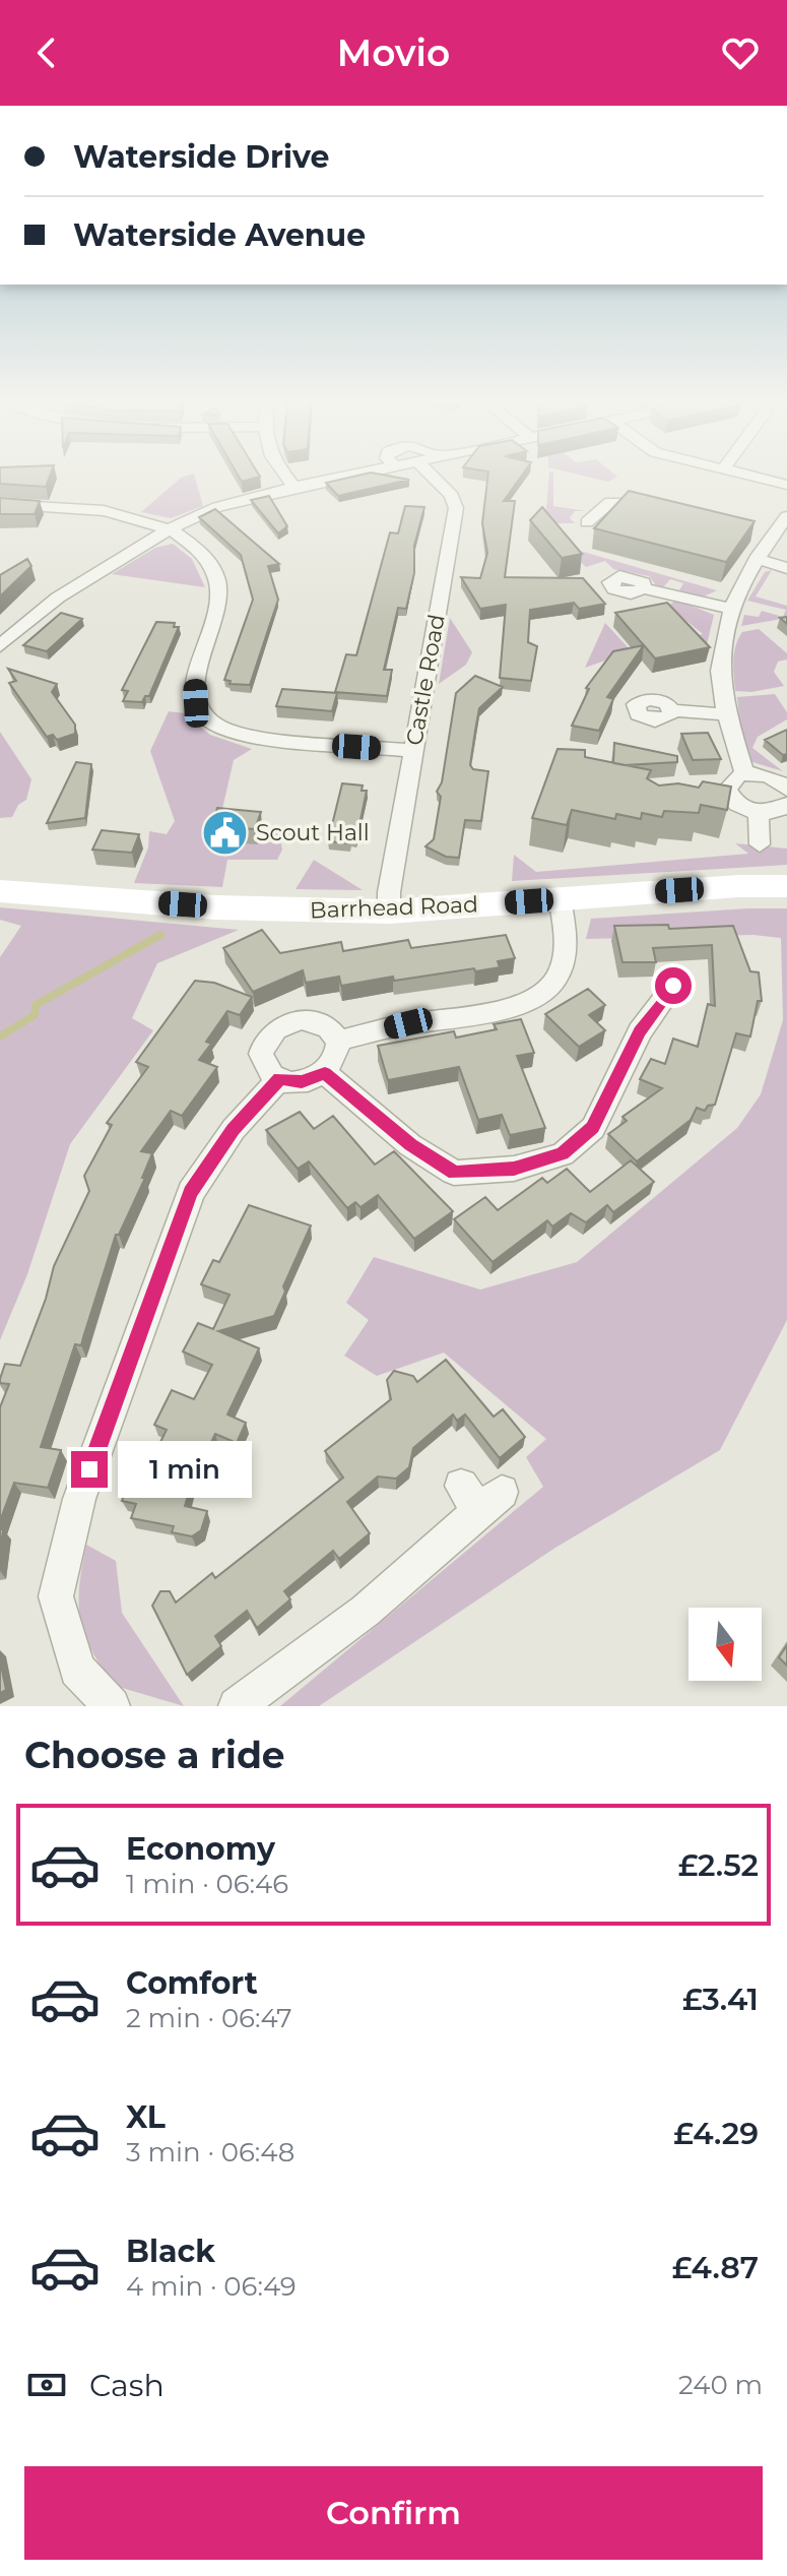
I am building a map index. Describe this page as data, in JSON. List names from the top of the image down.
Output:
{
  "streets": {
    "street": ["Castle Road", "Barrhead Road"]
  },
  "crossings": [
    ["Castle Road", "Barrhead Road"]
  ],
  "places": {
    "public building": ["Scout Hall"]
  },
  "north": "bottom",
  "page": {
    "header": "Movio",
    "banner": ["Waterside Drive", "Waterside Avenue"],
    "bubble": "1 min",
    "heading": "Choose a ride",
    "list": [
      {
        "name": "Economy",
        "note": "1 min · 06:46",
        "value": "£2.52"
      },
      {
        "name": "Comfort",
        "note": "2 min · 06:47",
        "value": "£3.41"
      },
      {
        "name": "XL",
        "note": "3 min · 06:48",
        "value": "£4.29"
      },
      {
        "name": "Black",
        "note": "4 min · 06:49",
        "value": "£4.87"
      }
    ],
    "pay": ["Cash", "240 m"],
    "buttons": "Confirm"
  }
}
